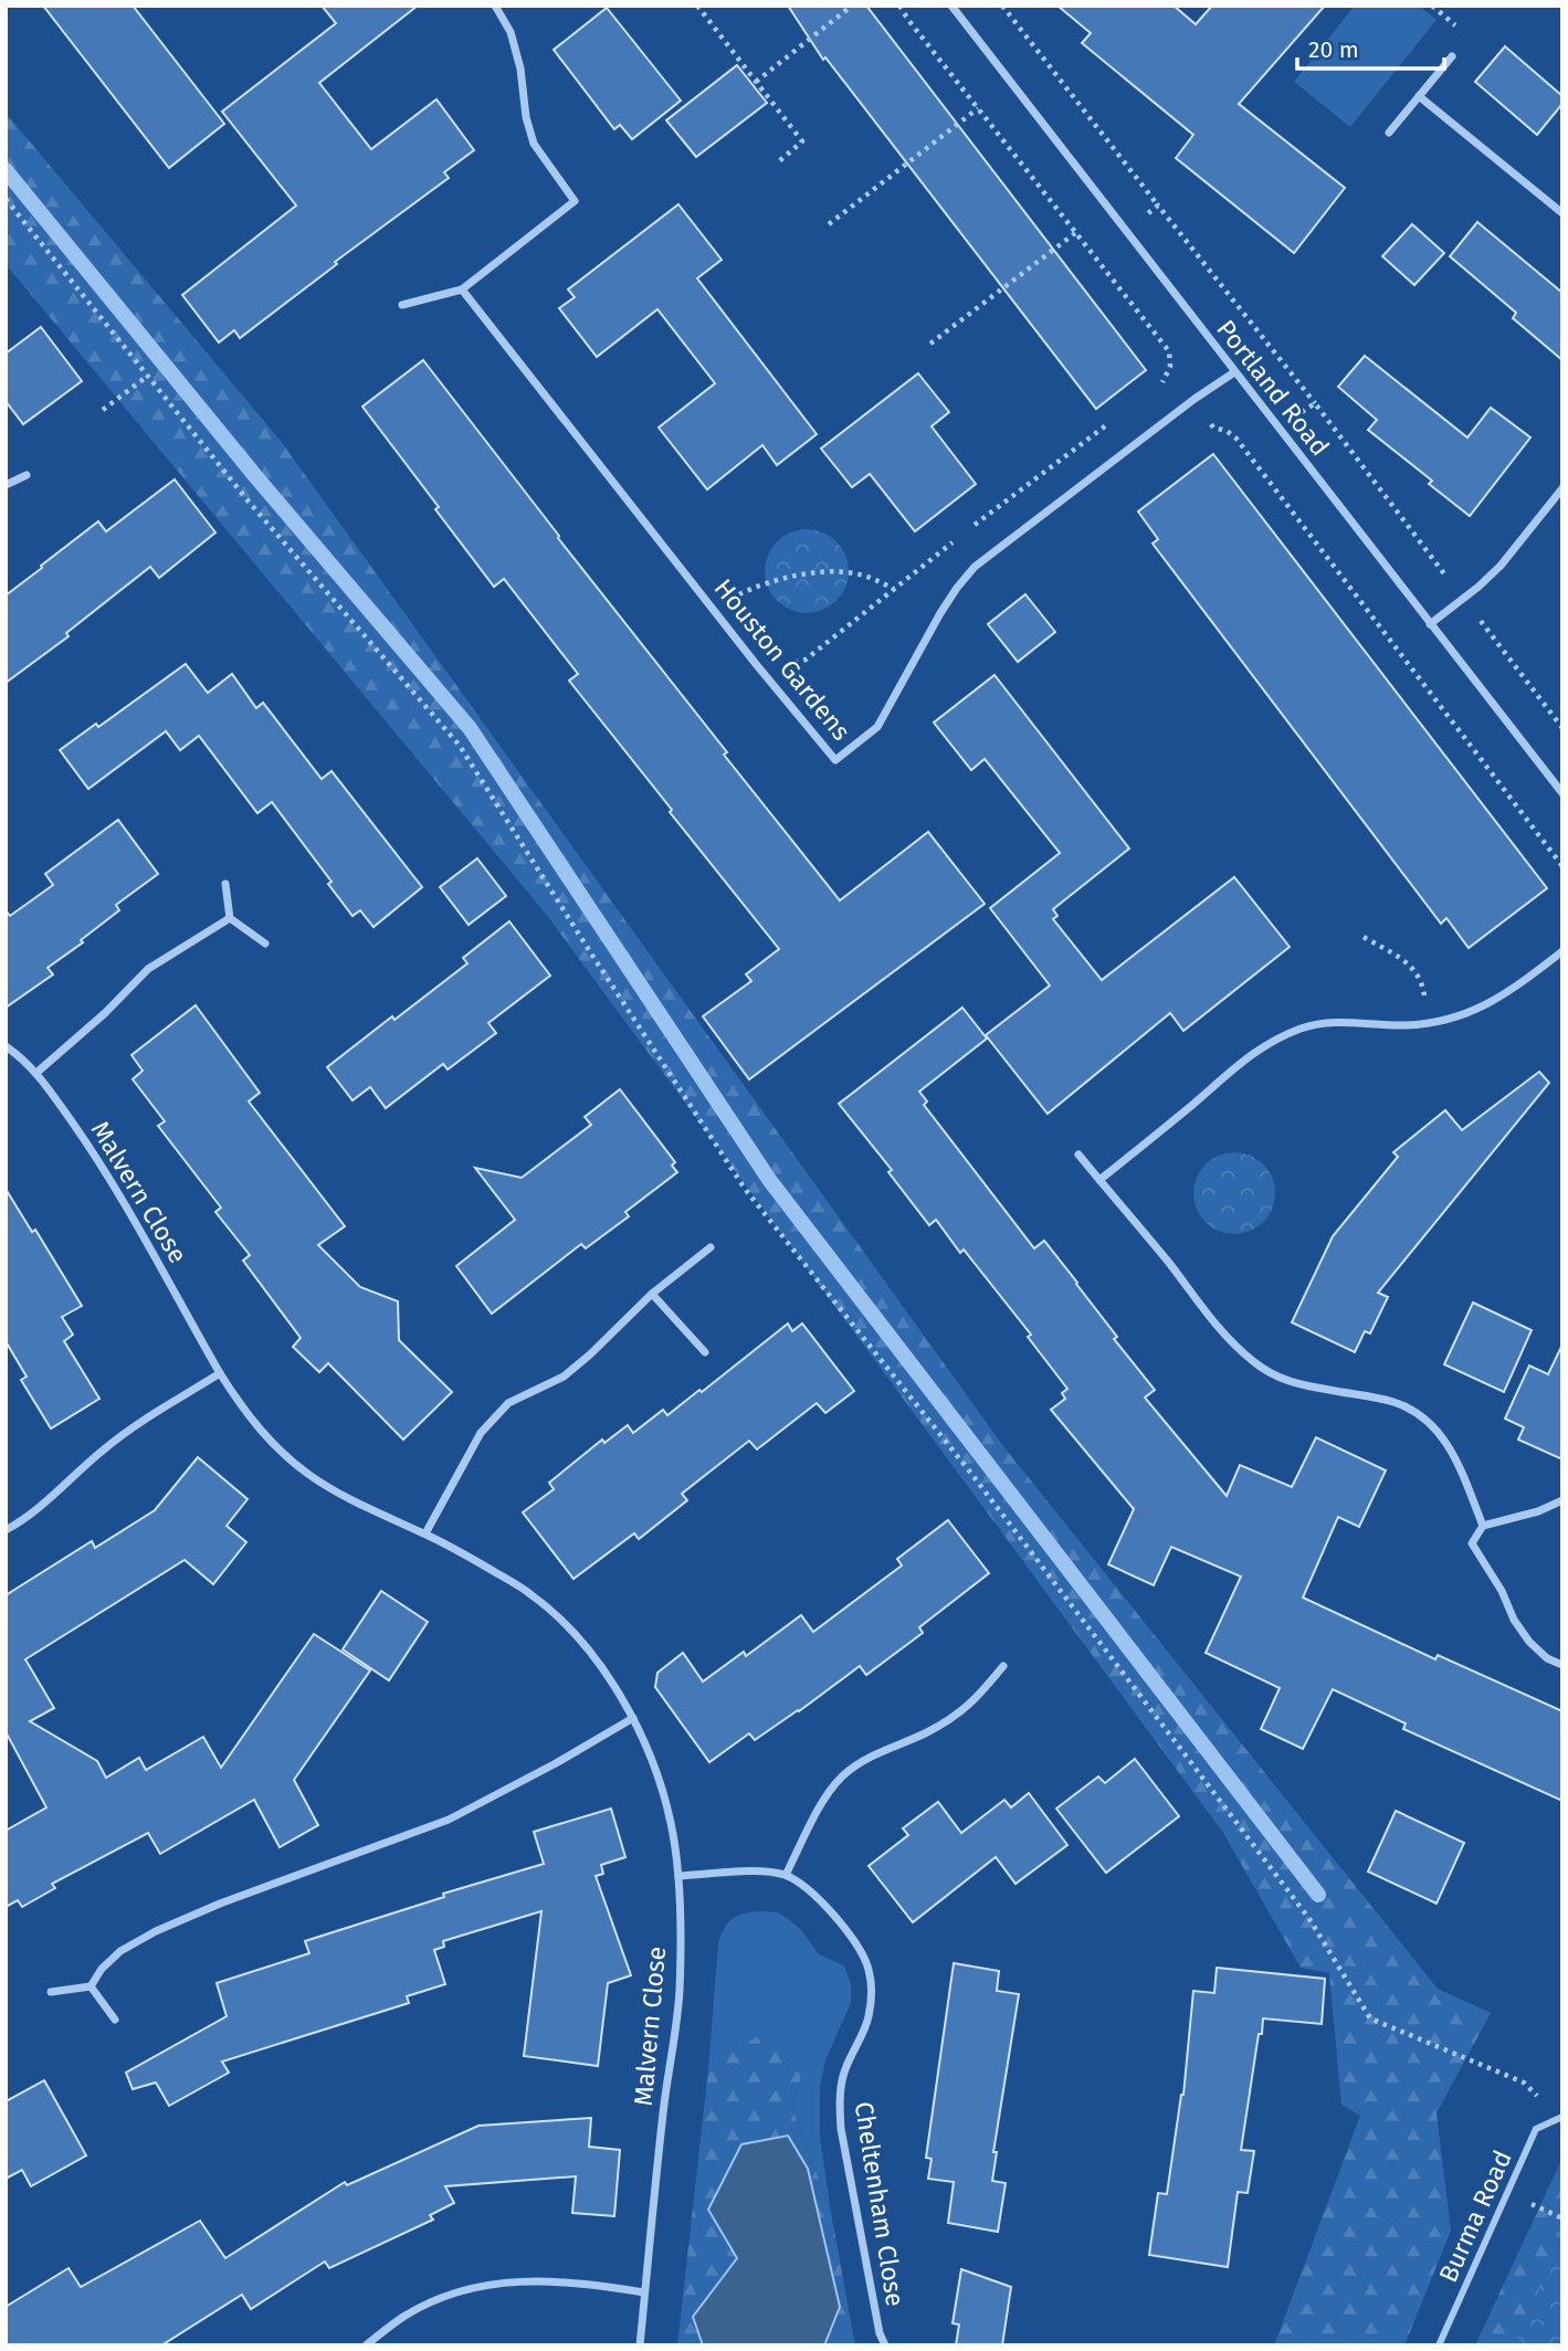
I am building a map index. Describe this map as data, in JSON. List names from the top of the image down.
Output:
{
  "streets": {
    "street": [
      "Portland Road",
      "Houston Gardens",
      "Malvern Close",
      "Cheltenham Close",
      "Burma Road"
    ]
  },
  "crossings": [
    ["Portland Road", "Houston Gardens"]
  ],
  "scale_bar": "20 m"
}
